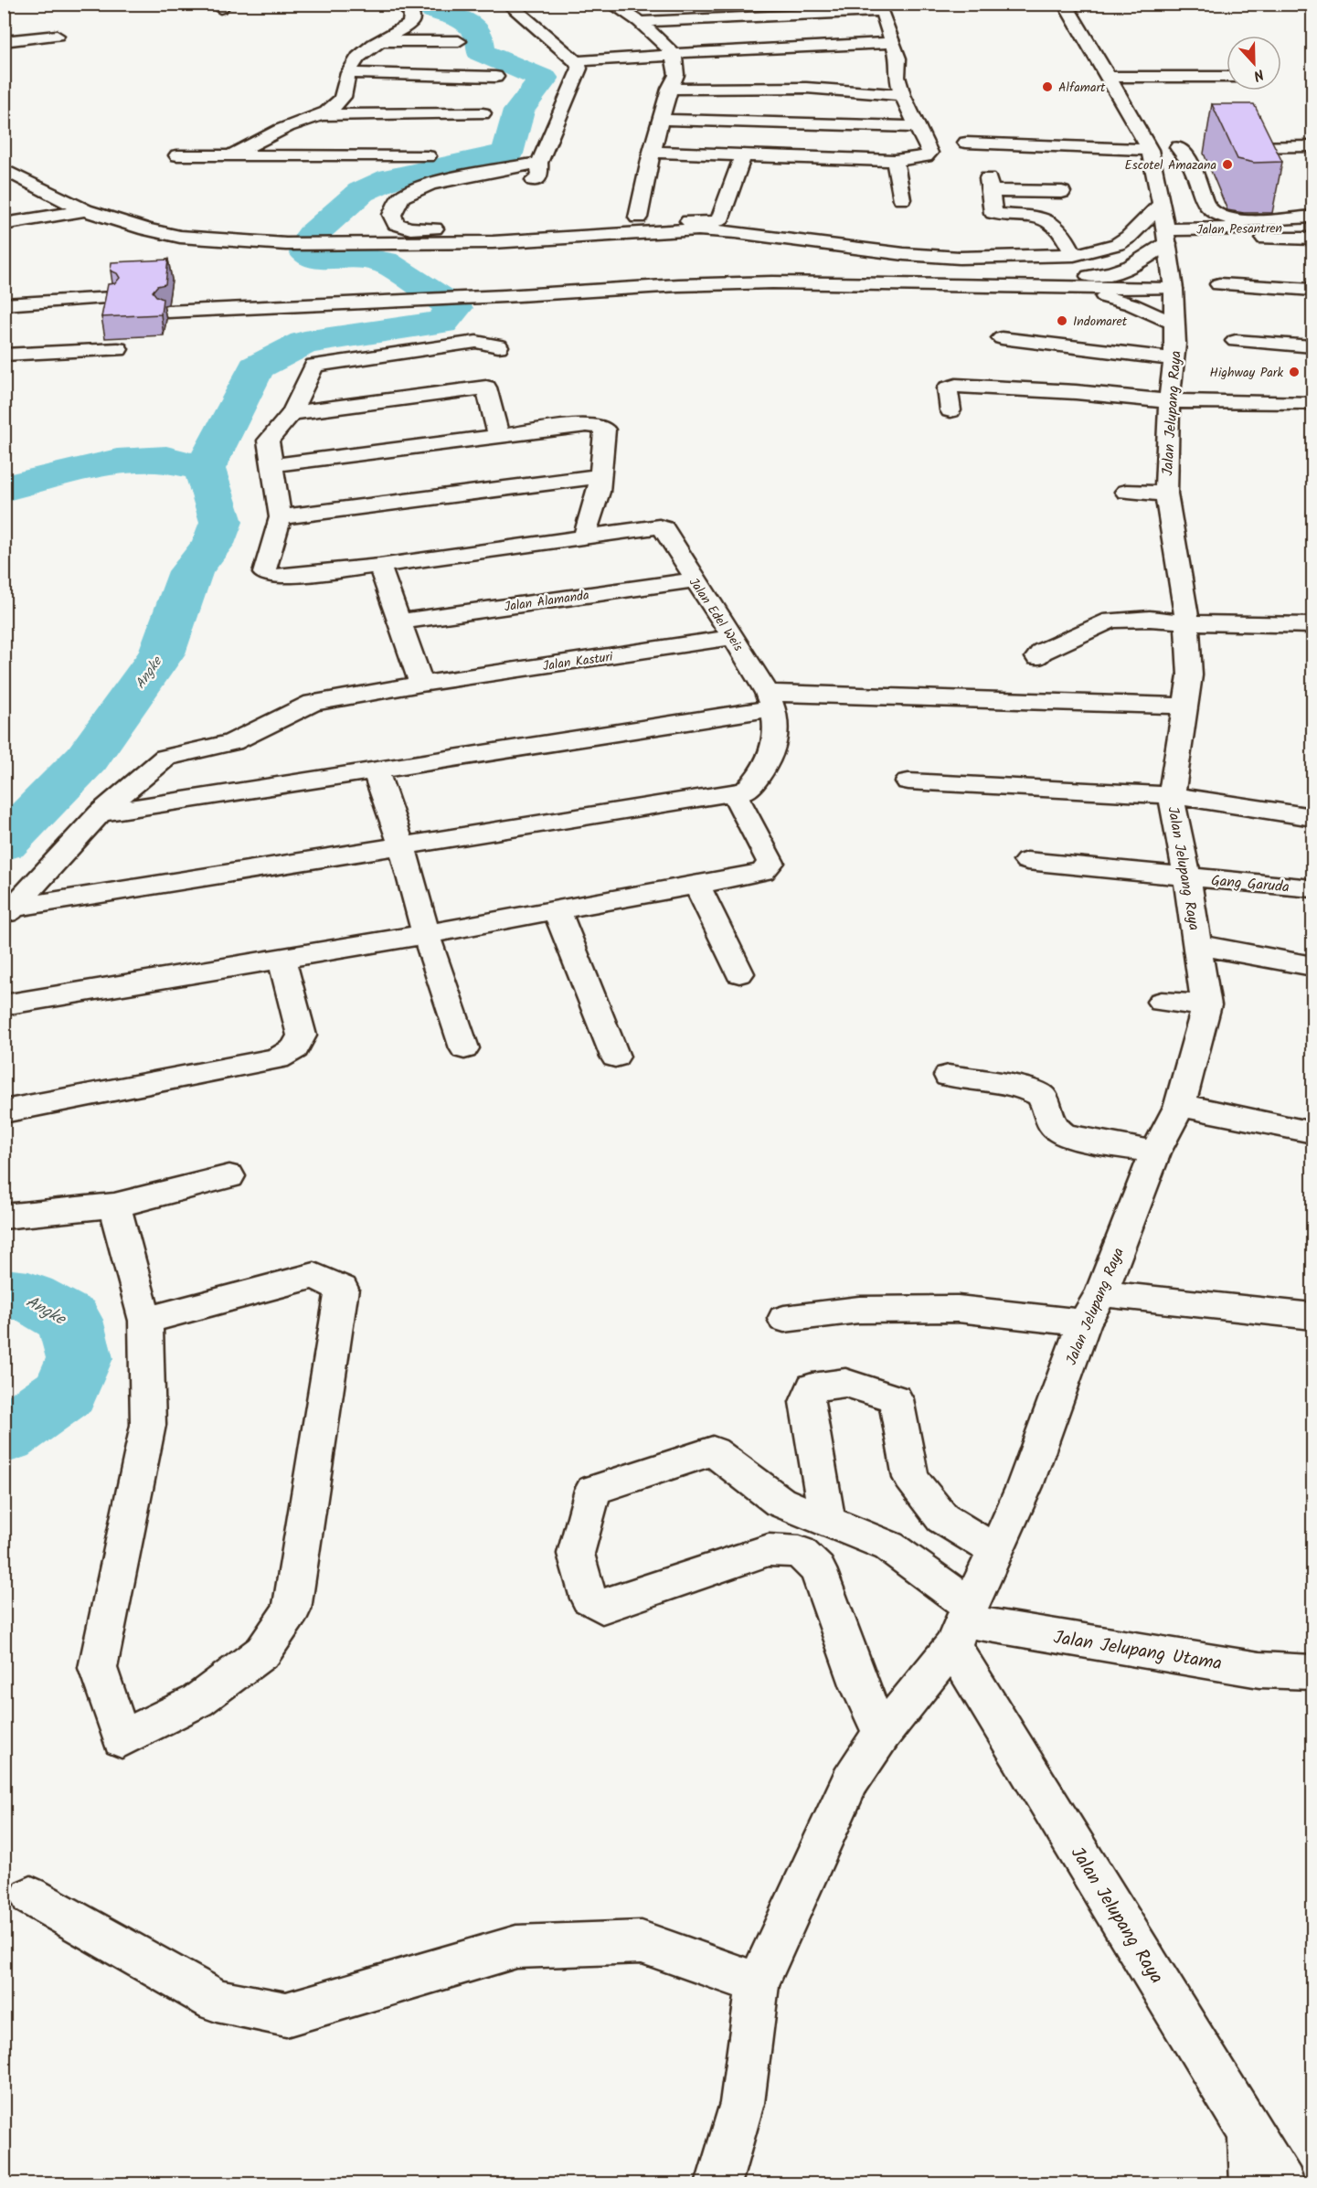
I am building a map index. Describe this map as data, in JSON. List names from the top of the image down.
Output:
{
  "streets": {
    "main road": [
      "Jalan Pesantren",
      "Jalan Jelupang Raya",
      "Jalan Alamanda",
      "Jalan Edel Weis",
      "Jalan Kasturi",
      "Gang Garuda",
      "Jalan Jelupang Utama"
    ]
  },
  "crossings": [
    ["Jalan Pesantren", "Jalan Jelupang Raya"],
    ["Jalan Jelupang Raya", "Gang Garuda"],
    ["Jalan Jelupang Raya", "Jalan Jelupang Utama"],
    ["Jalan Alamanda", "Jalan Edel Weis"],
    ["Jalan Edel Weis", "Jalan Kasturi"]
  ],
  "water": ["Angke"],
  "places": [
    "Alfamart",
    "Escotel Amazana",
    "Indomaret",
    "Highway Park"
  ],
  "north": "bottom"
}
